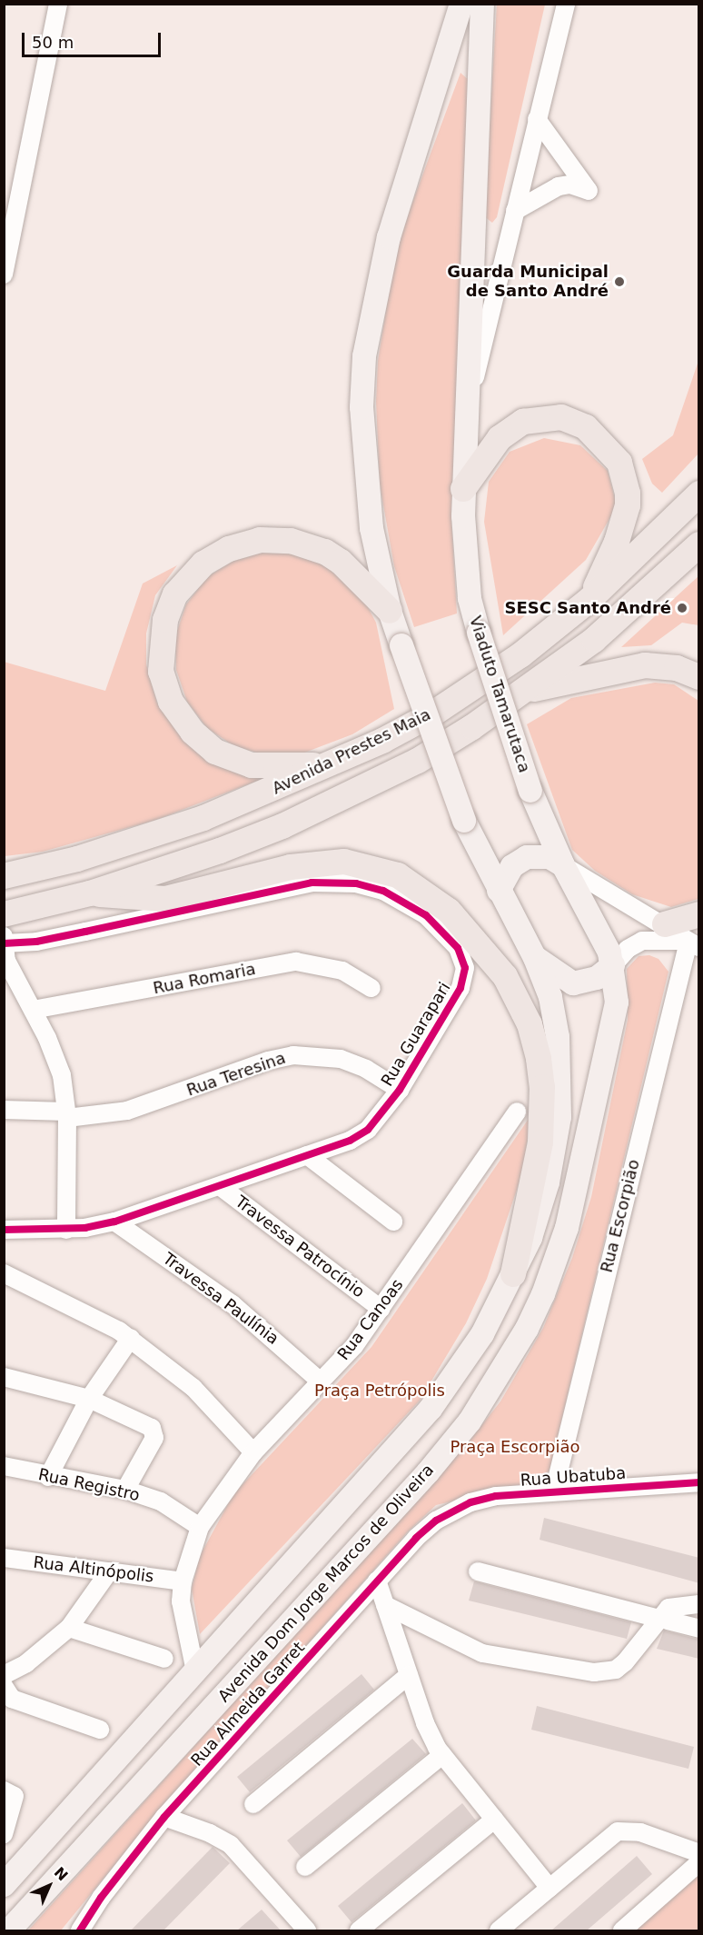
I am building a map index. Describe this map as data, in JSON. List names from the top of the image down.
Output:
{
  "streets": {
    "highway": ["Avenida Prestes Maia"],
    "main road": ["Viaduto Tamarutaca", "Avenida Dom Jorge Marcos de Oliveira"],
    "street": [
      "Rua Romaria",
      "Rua Guarapari",
      "Rua Teresina",
      "Rua Escorpião",
      "Travessa Patrocínio",
      "Travessa Paulínia",
      "Rua Canoas",
      "Rua Ubatuba",
      "Rua Registro",
      "Rua Altinópolis",
      "Rua Almeida Garret"
    ]
  },
  "crossings": [
    ["Viaduto Tamarutaca", "Avenida Dom Jorge Marcos de Oliveira"],
    ["Rua Guarapari", "Rua Teresina"],
    ["Rua Guarapari", "Travessa Patrocínio"],
    ["Rua Guarapari", "Travessa Paulínia"],
    ["Rua Escorpião", "Rua Ubatuba"],
    ["Travessa Patrocínio", "Rua Canoas"],
    ["Travessa Paulínia", "Rua Canoas"],
    ["Rua Canoas", "Rua Registro"],
    ["Rua Canoas", "Rua Altinópolis"],
    ["Rua Ubatuba", "Rua Almeida Garret"]
  ],
  "parks": ["Praça Petrópolis", "Praça Escorpião"],
  "places": ["Guarda Municipal de Santo André", "SESC Santo André"],
  "scale_bar": "50 m",
  "north": "top right"
}
